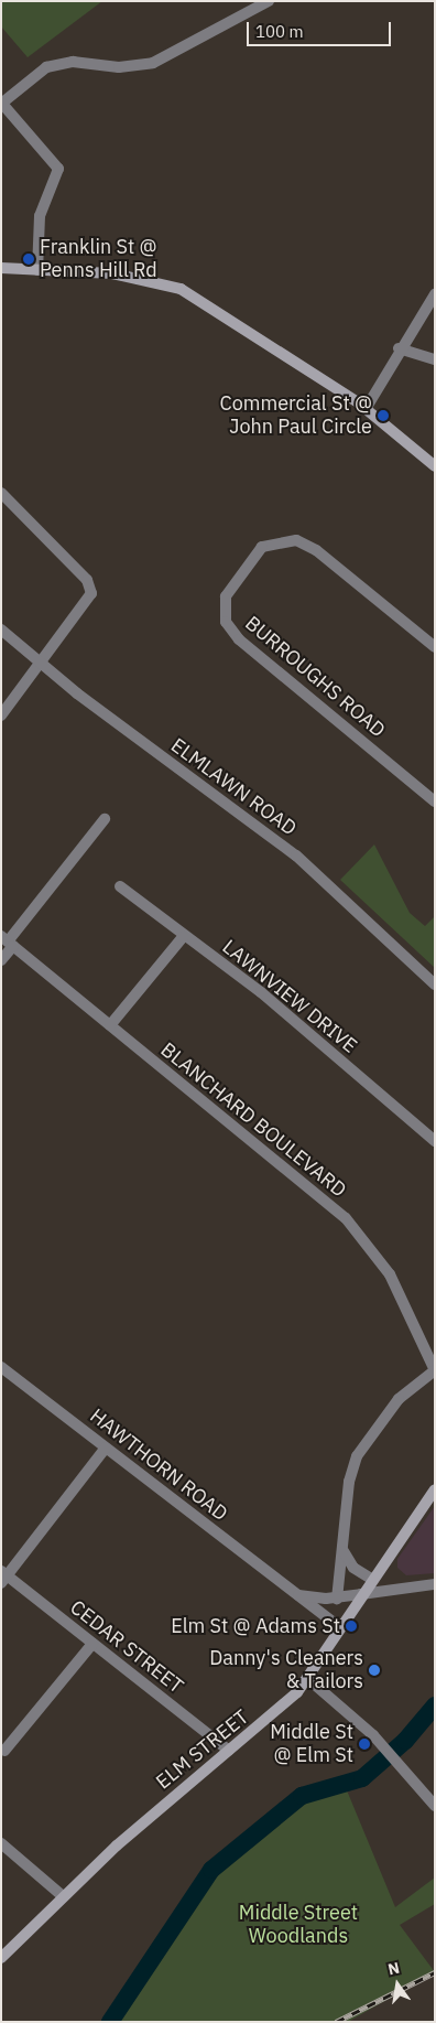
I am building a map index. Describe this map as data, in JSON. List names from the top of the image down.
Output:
{
  "streets": {
    "main road": ["ELM STREET"],
    "street": [
      "BURROUGHS ROAD",
      "ELMLAWN ROAD",
      "LAWNVIEW DRIVE",
      "BLANCHARD BOULEVARD",
      "HAWTHORN ROAD",
      "CEDAR STREET"
    ]
  },
  "crossings": [
    ["HAWTHORN ROAD", "ELM STREET"],
    ["CEDAR STREET", "ELM STREET"]
  ],
  "parks": ["Middle Street Woodlands"],
  "places": [
    "Franklin St @ Penns Hill Rd",
    "Commercial St @ John Paul Circle",
    "Elm St @ Adams St",
    "Danny's Cleaners & Tailors",
    "Middle St @ Elm St"
  ],
  "scale_bar": "100 m",
  "north": "top"
}
